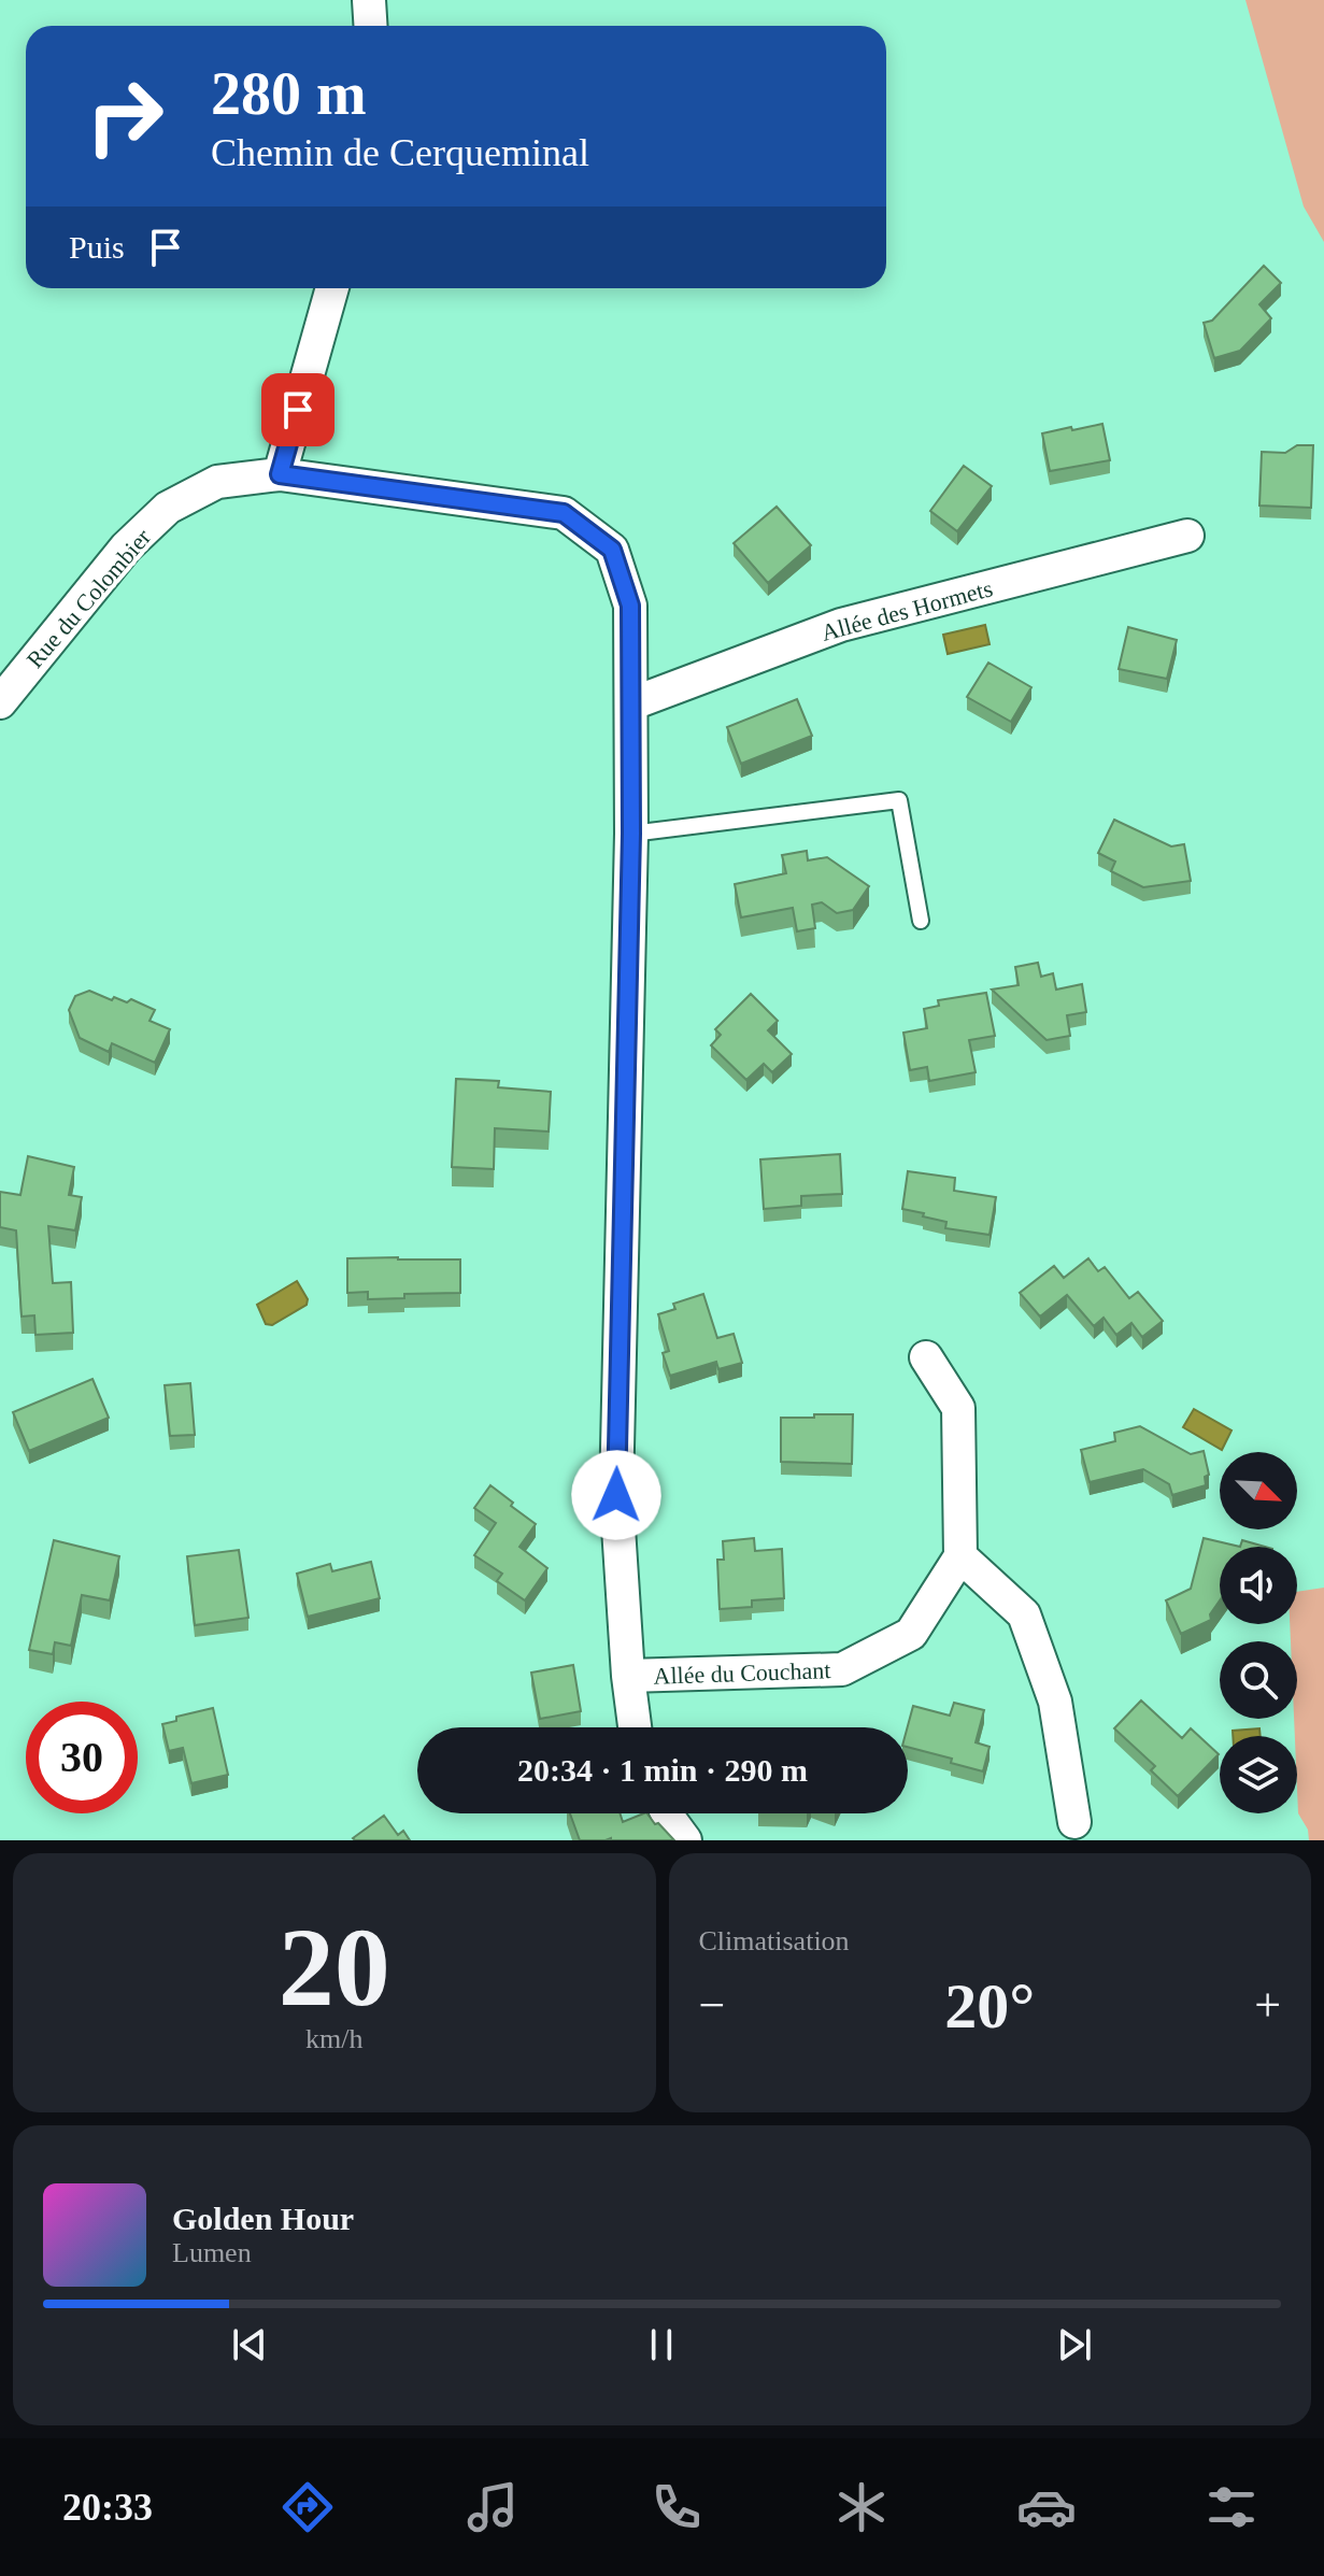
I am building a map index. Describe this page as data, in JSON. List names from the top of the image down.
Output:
{
  "streets": {
    "street": ["Rue du Colombier", "Allée des Hormets", "Allée du Couchant"]
  },
  "crossings": [
    ["Rue du Colombier", "Allée des Hormets"],
    ["Rue du Colombier", "Allée du Couchant"]
  ],
  "north": "bottom right",
  "page": {
    "turn": ["280 m", "Chemin de Cerqueminal"],
    "then": "Puis",
    "limit": "30",
    "trip": "20:34 · 1 min · 290 m",
    "tile": [
      ["20", "km/h"],
      "Climatisation"
    ],
    "heat": ["−", "20°", "+"],
    "song": ["Golden Hour", "Lumen"],
    "tabs": "20:33"
  }
}
